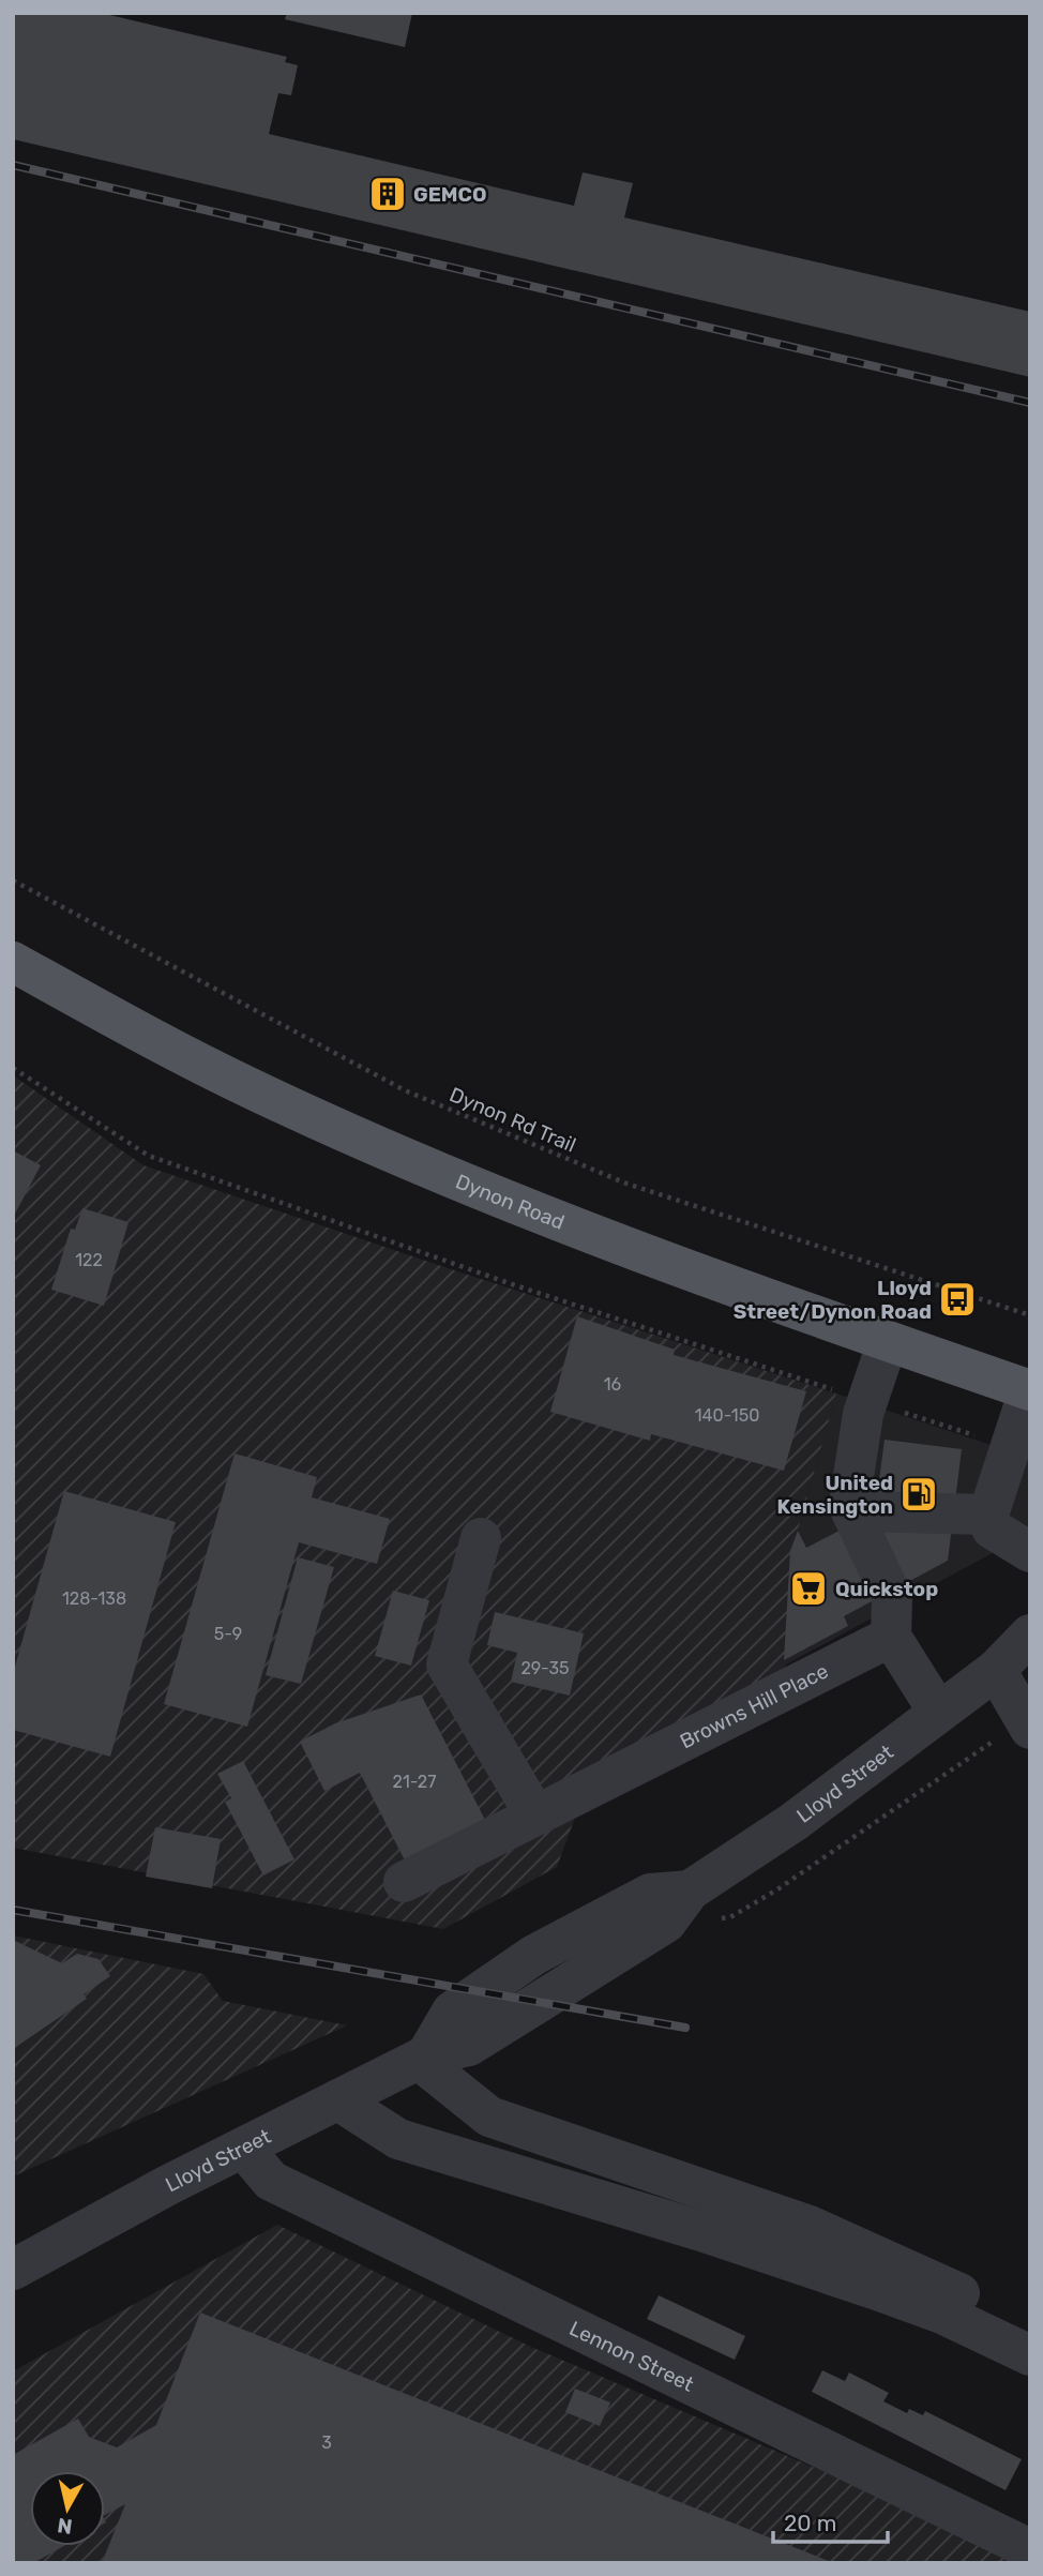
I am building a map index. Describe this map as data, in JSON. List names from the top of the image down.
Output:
{
  "streets": {
    "main road": ["Dynon Road"],
    "street": ["Browns Hill Place", "Lloyd Street", "Lennon Street"],
    "path": ["Dynon Rd Trail"]
  },
  "crossings": [
    ["Lloyd Street", "Lennon Street"]
  ],
  "places": {
    "building": ["GEMCO"],
    "bus stop": ["Lloyd Street/Dynon Road"],
    "fuel station": ["United Kensington"],
    "supermarket": ["Quickstop"]
  },
  "house_numbers": [
    "122",
    "16",
    "140-150",
    "128-138",
    "5-9",
    "29-35",
    "21-27",
    "3"
  ],
  "scale_bar": "20 m",
  "north": "bottom"
}
